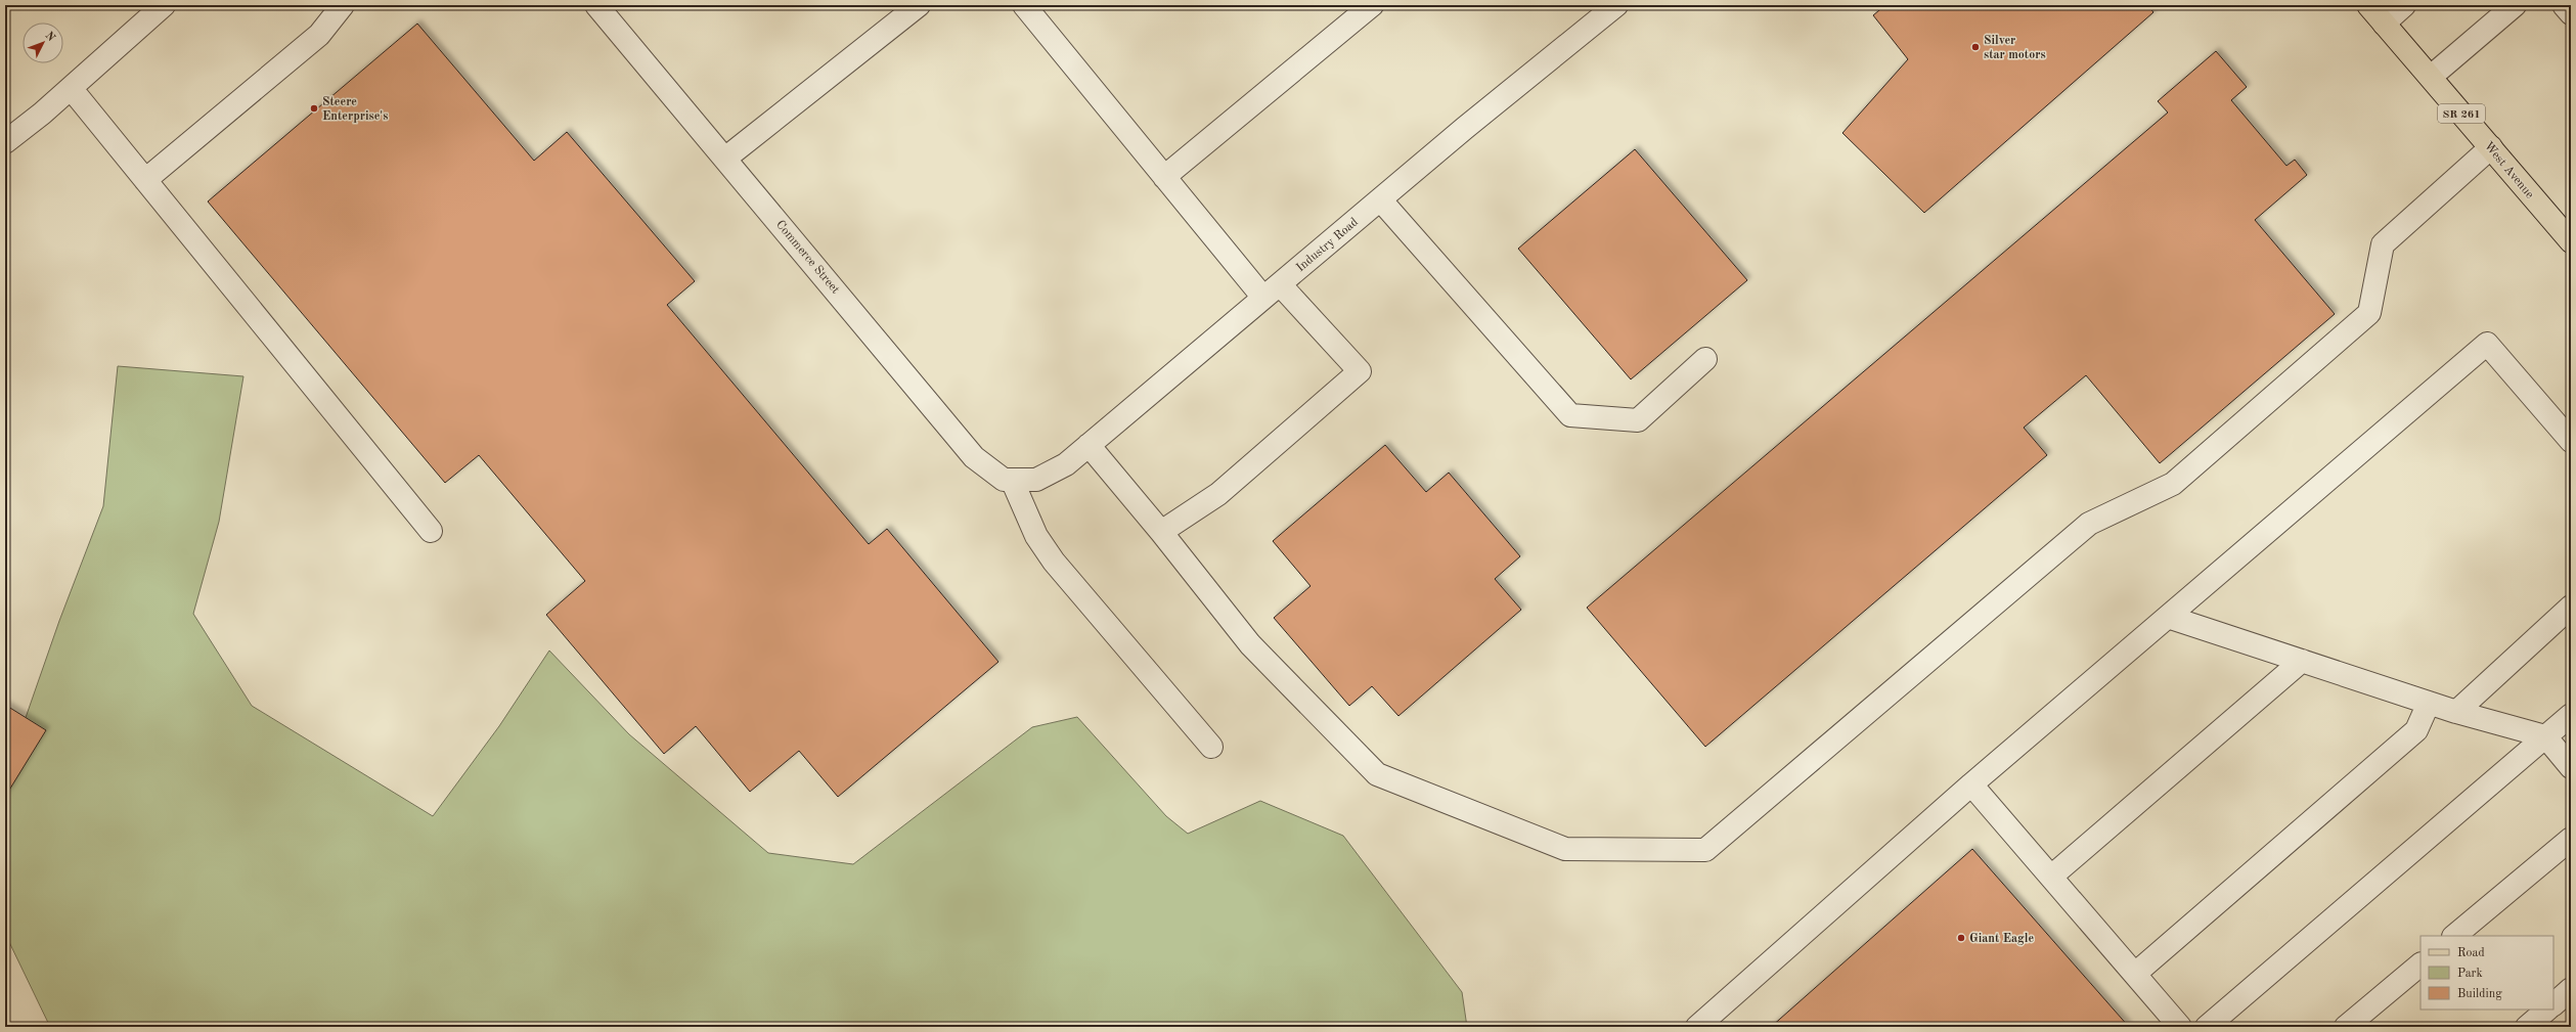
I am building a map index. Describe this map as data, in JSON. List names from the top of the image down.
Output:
{
  "streets": {
    "main road": ["SR 261", "West Avenue"],
    "street": ["Industry Road", "Commerce Street"]
  },
  "crossings": [
    ["Industry Road", "Commerce Street"]
  ],
  "places": ["Silver star motors", "Steere Enterprise's", "Giant Eagle"],
  "legend": ["Road", "Park", "Building"],
  "north": "top right"
}
